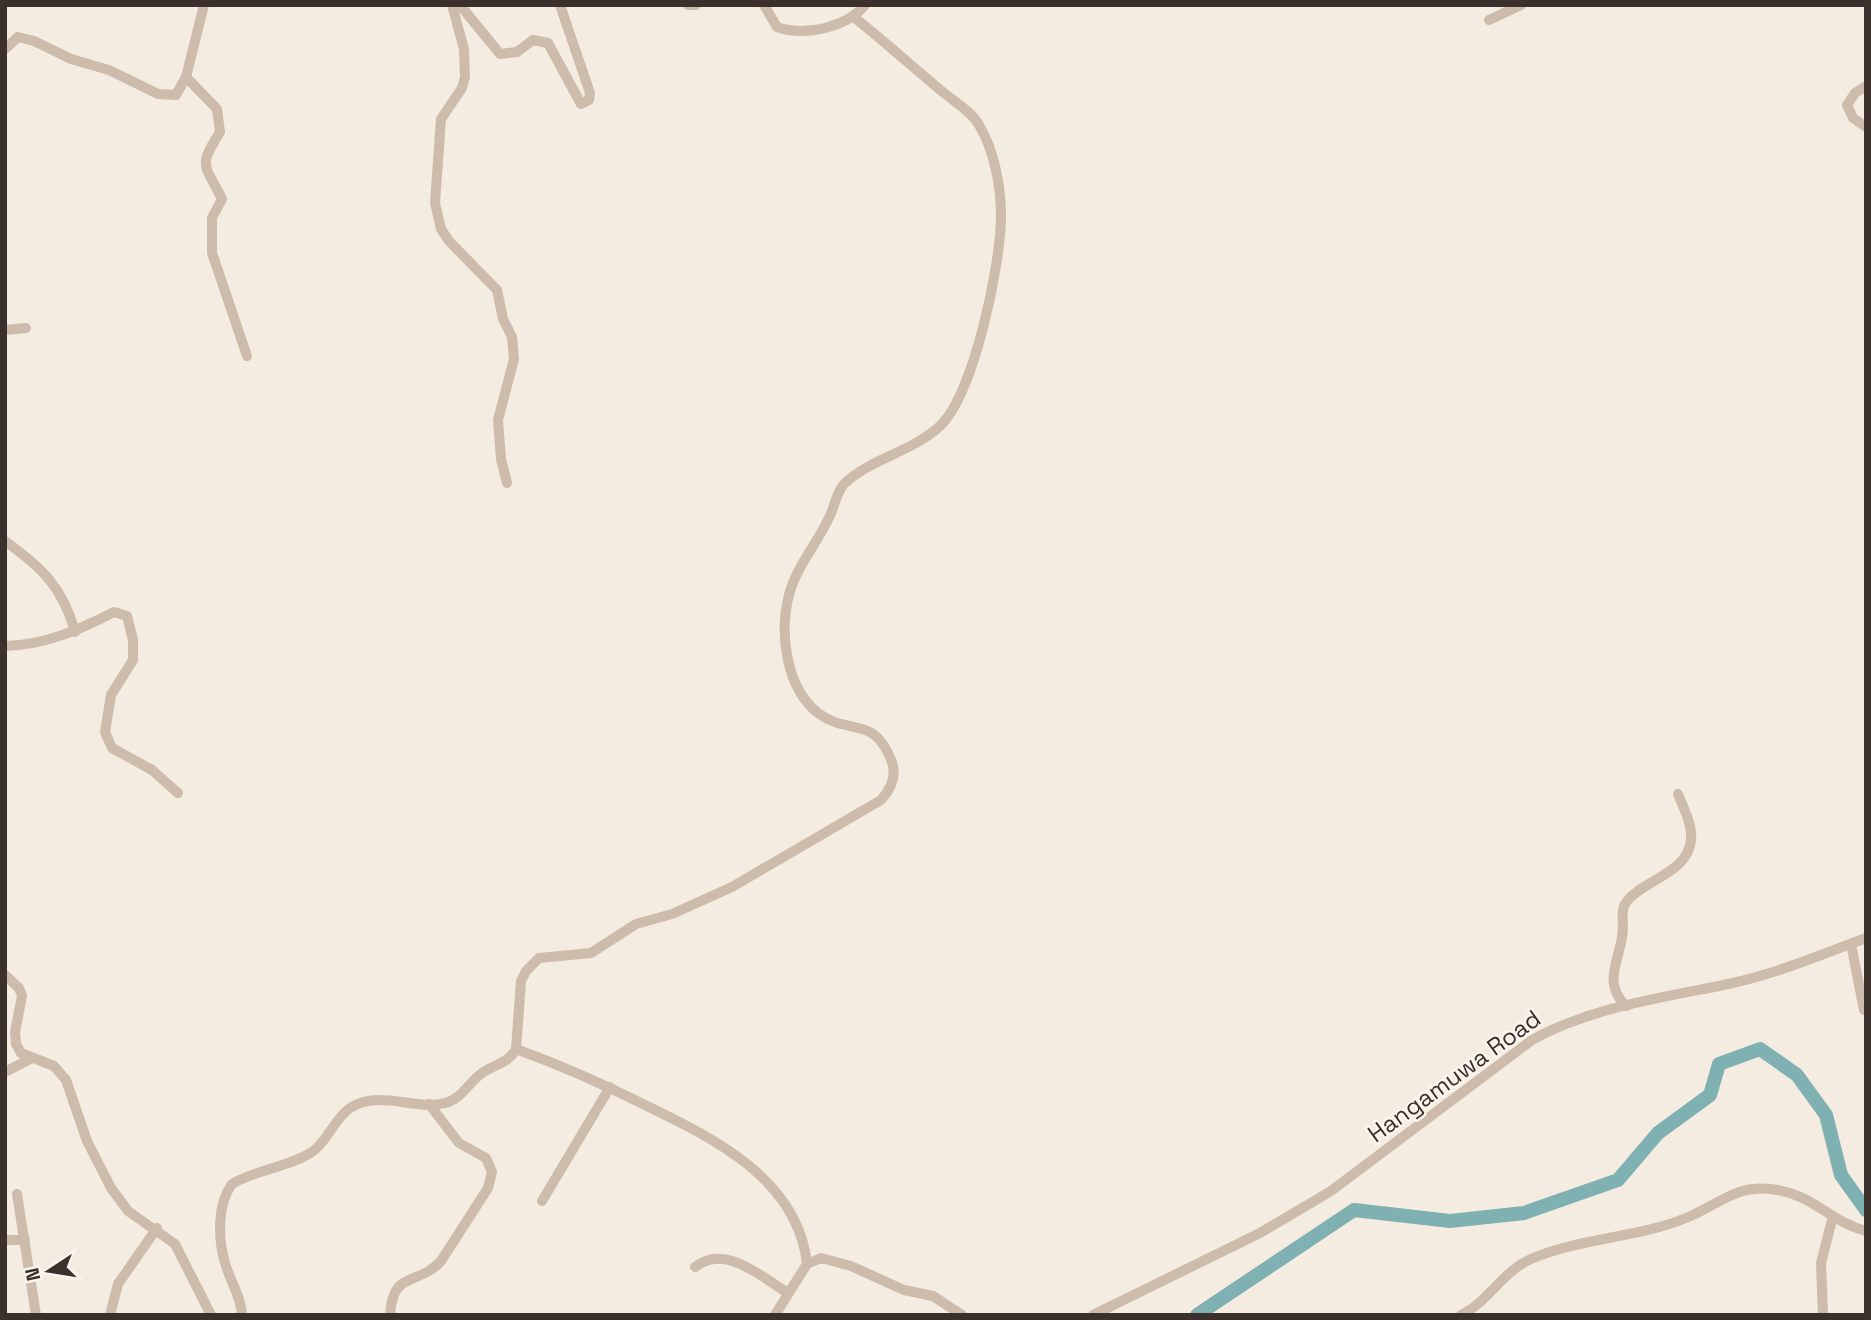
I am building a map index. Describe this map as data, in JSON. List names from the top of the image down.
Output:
{
  "streets": {
    "street": ["Hangamuwa Road"]
  },
  "north": "left"
}
